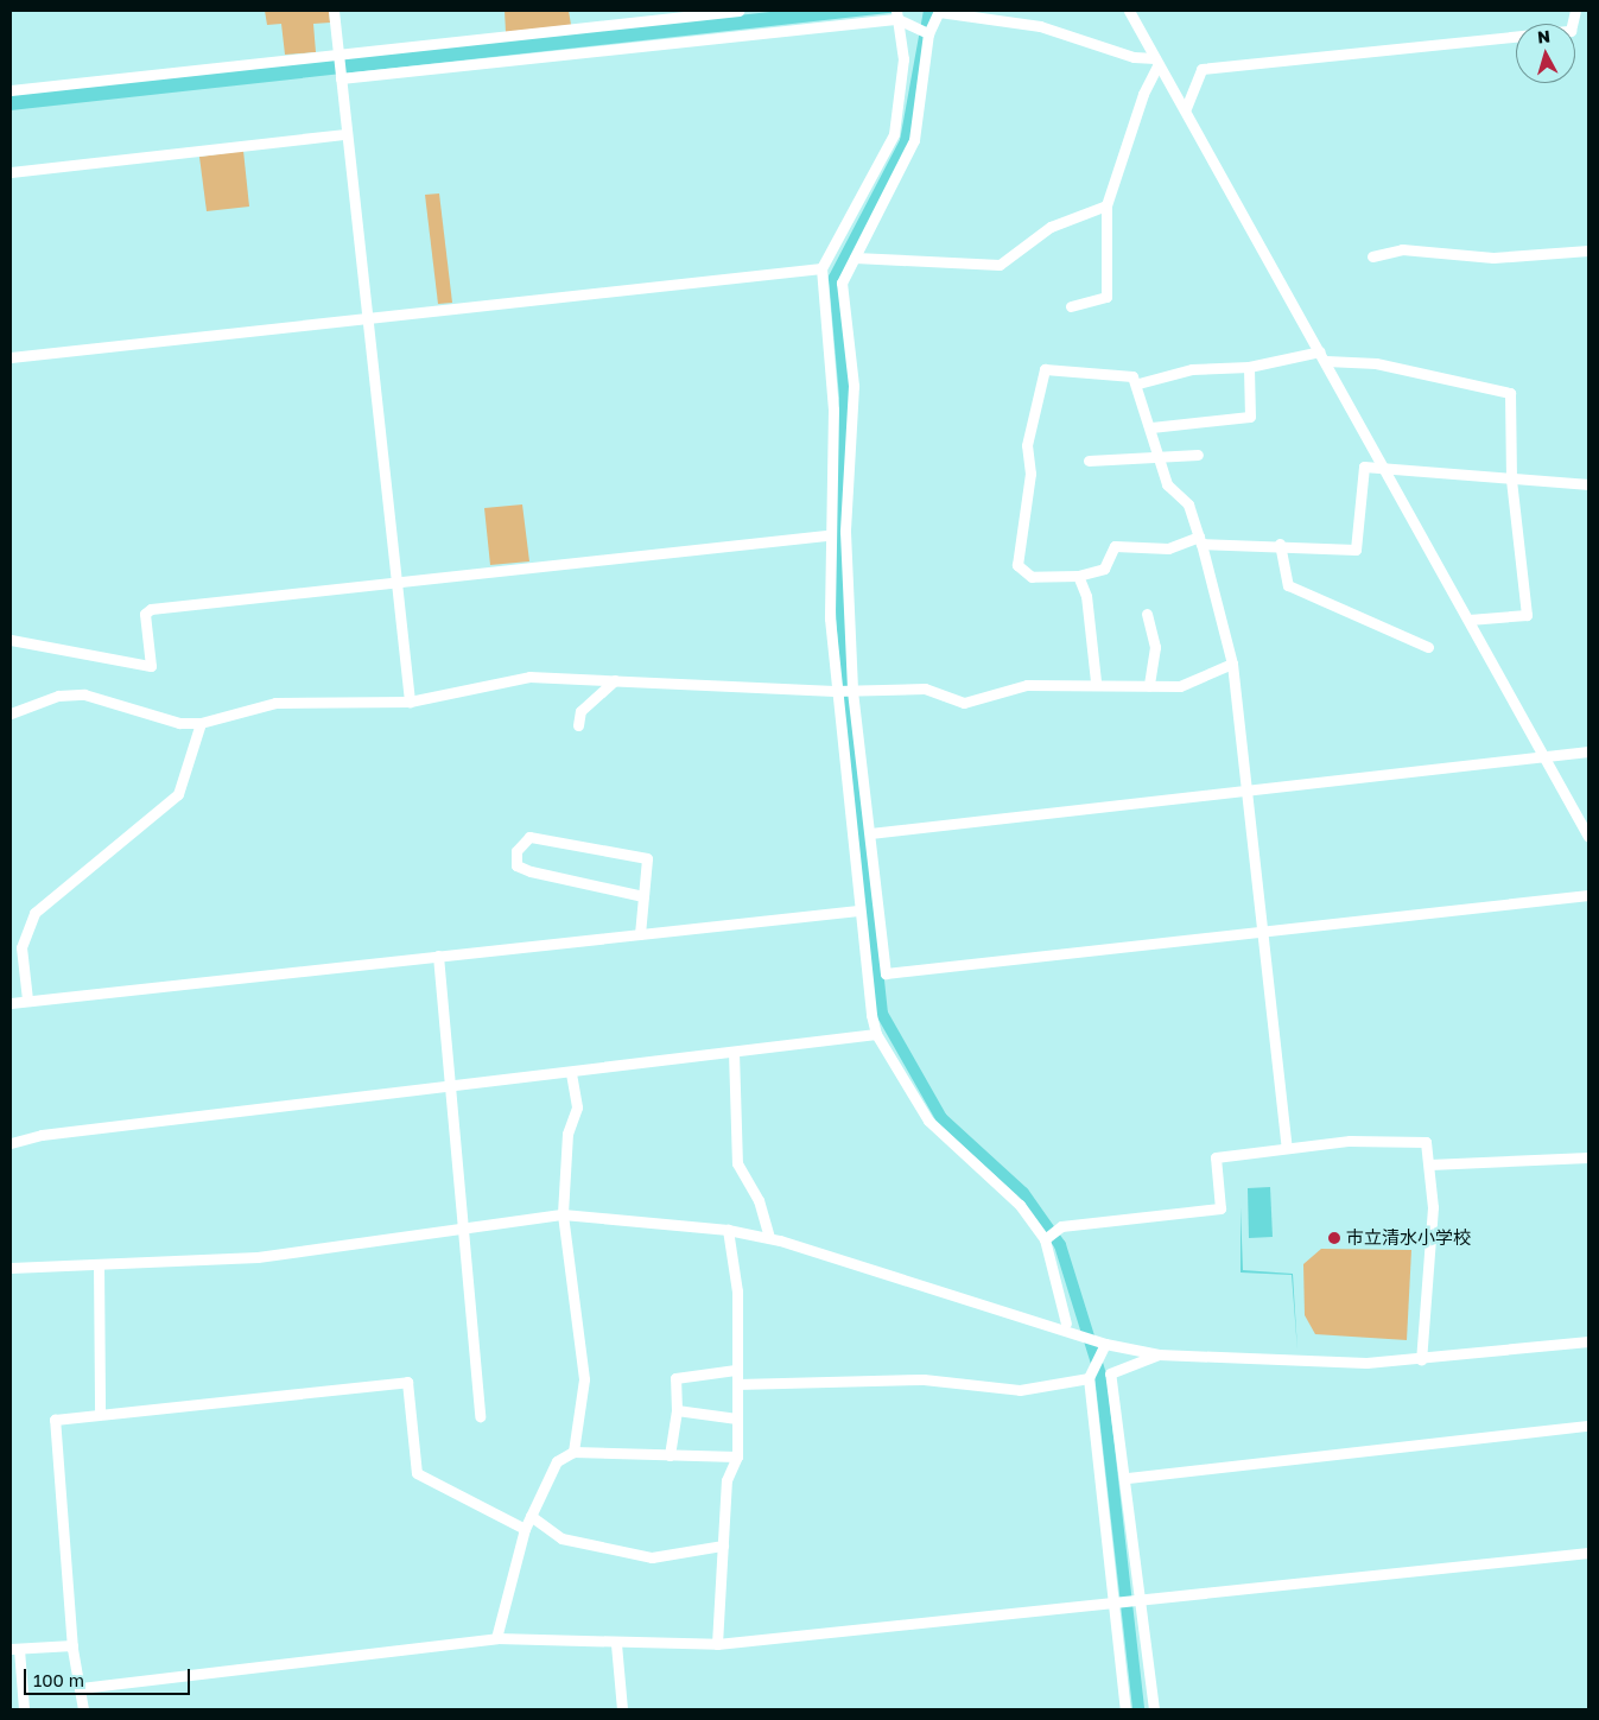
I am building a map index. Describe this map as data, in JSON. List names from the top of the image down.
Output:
{
  "places": ["市立清水小学校"],
  "scale_bar": "100 m",
  "north": "top"
}
